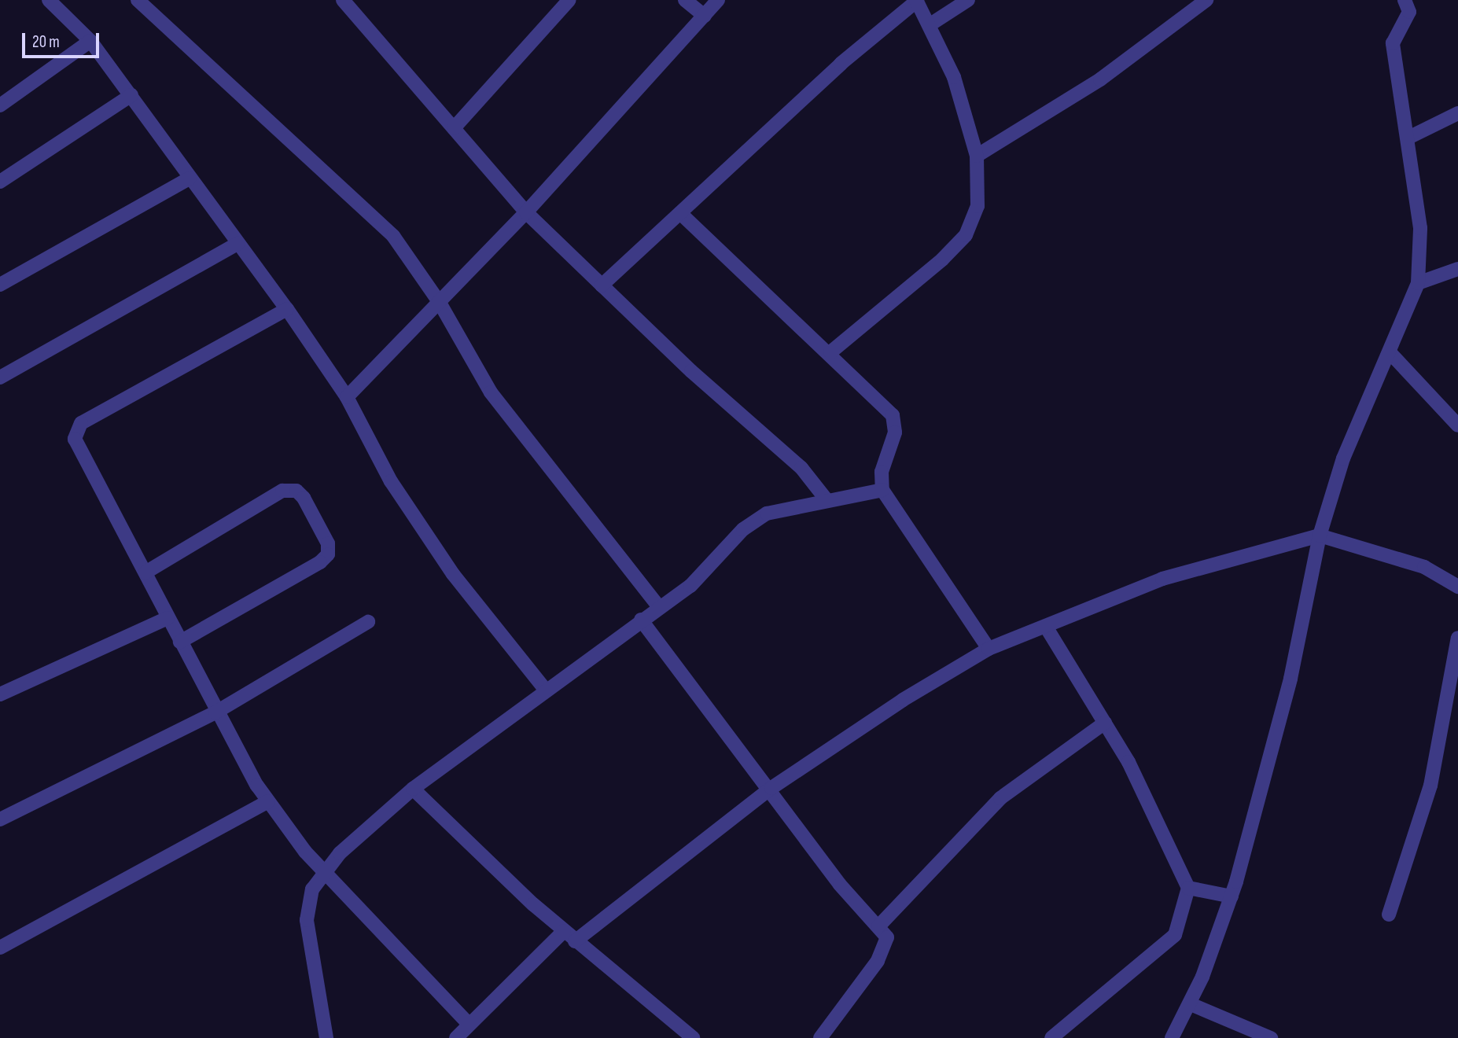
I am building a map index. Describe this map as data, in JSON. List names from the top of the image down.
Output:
{
  "scale_bar": "20 m"
}
